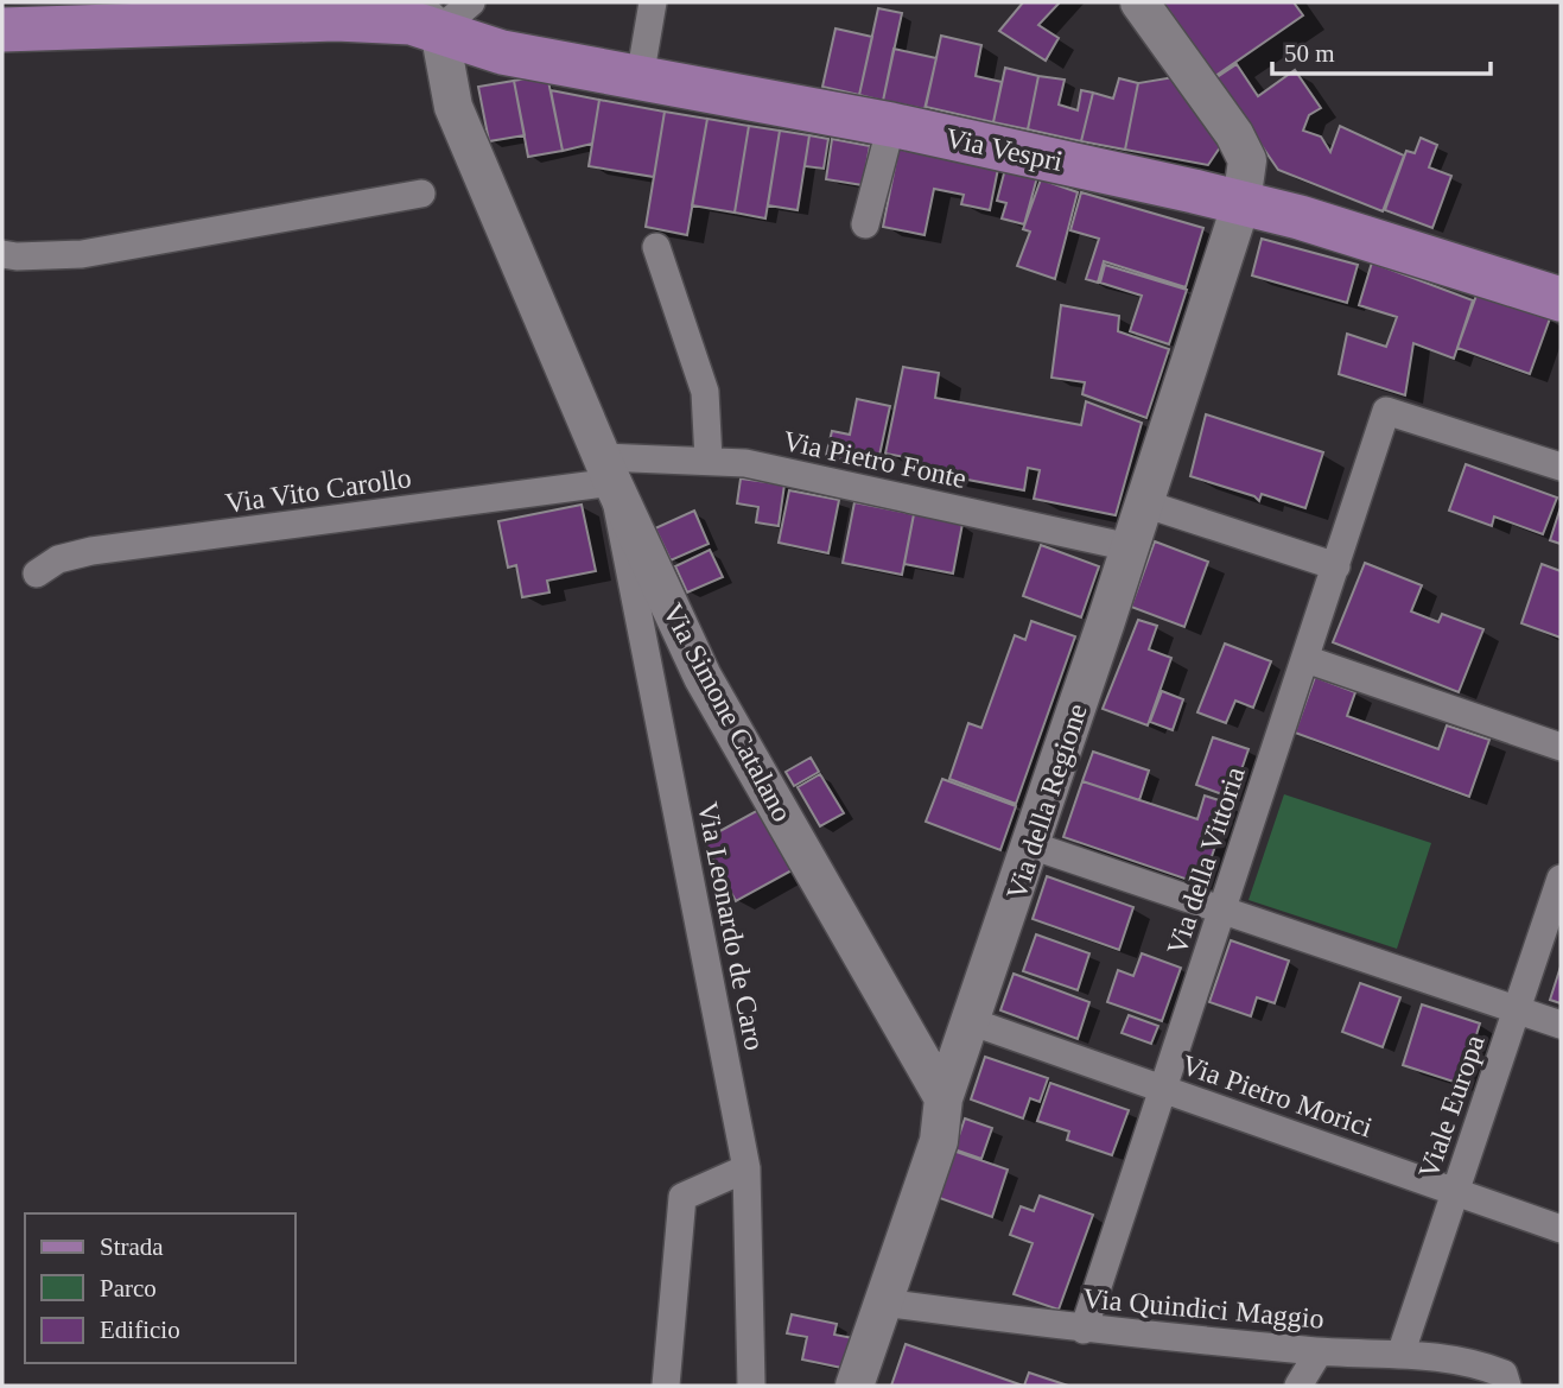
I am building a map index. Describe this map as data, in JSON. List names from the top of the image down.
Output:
{
  "streets": {
    "main road": ["Via Vespri", "Via Simone Catalano", "Via della Regione"],
    "street": [
      "Via Pietro Fonte",
      "Via Vito Carollo",
      "Via della Vittoria",
      "Via Leonardo de Caro",
      "Via Pietro Morici",
      "Viale Europa",
      "Via Quindici Maggio"
    ]
  },
  "crossings": [
    ["Via Vespri", "Via Simone Catalano"],
    ["Via Vespri", "Via della Regione"],
    ["Via Pietro Fonte", "Via Vito Carollo"],
    ["Via Pietro Fonte", "Via Simone Catalano"],
    ["Via Pietro Fonte", "Via della Regione"],
    ["Via Pietro Fonte", "Via Leonardo de Caro"],
    ["Via Vito Carollo", "Via Simone Catalano"],
    ["Via Vito Carollo", "Via Leonardo de Caro"],
    ["Via Simone Catalano", "Via della Regione"],
    ["Via Simone Catalano", "Via Leonardo de Caro"],
    ["Via della Regione", "Via Pietro Morici"],
    ["Via della Vittoria", "Via Pietro Morici"],
    ["Via della Vittoria", "Via Quindici Maggio"],
    ["Via Pietro Morici", "Viale Europa"],
    ["Viale Europa", "Via Quindici Maggio"]
  ],
  "legend": ["Strada", "Parco", "Edificio"],
  "scale_bar": "50 m"
}
